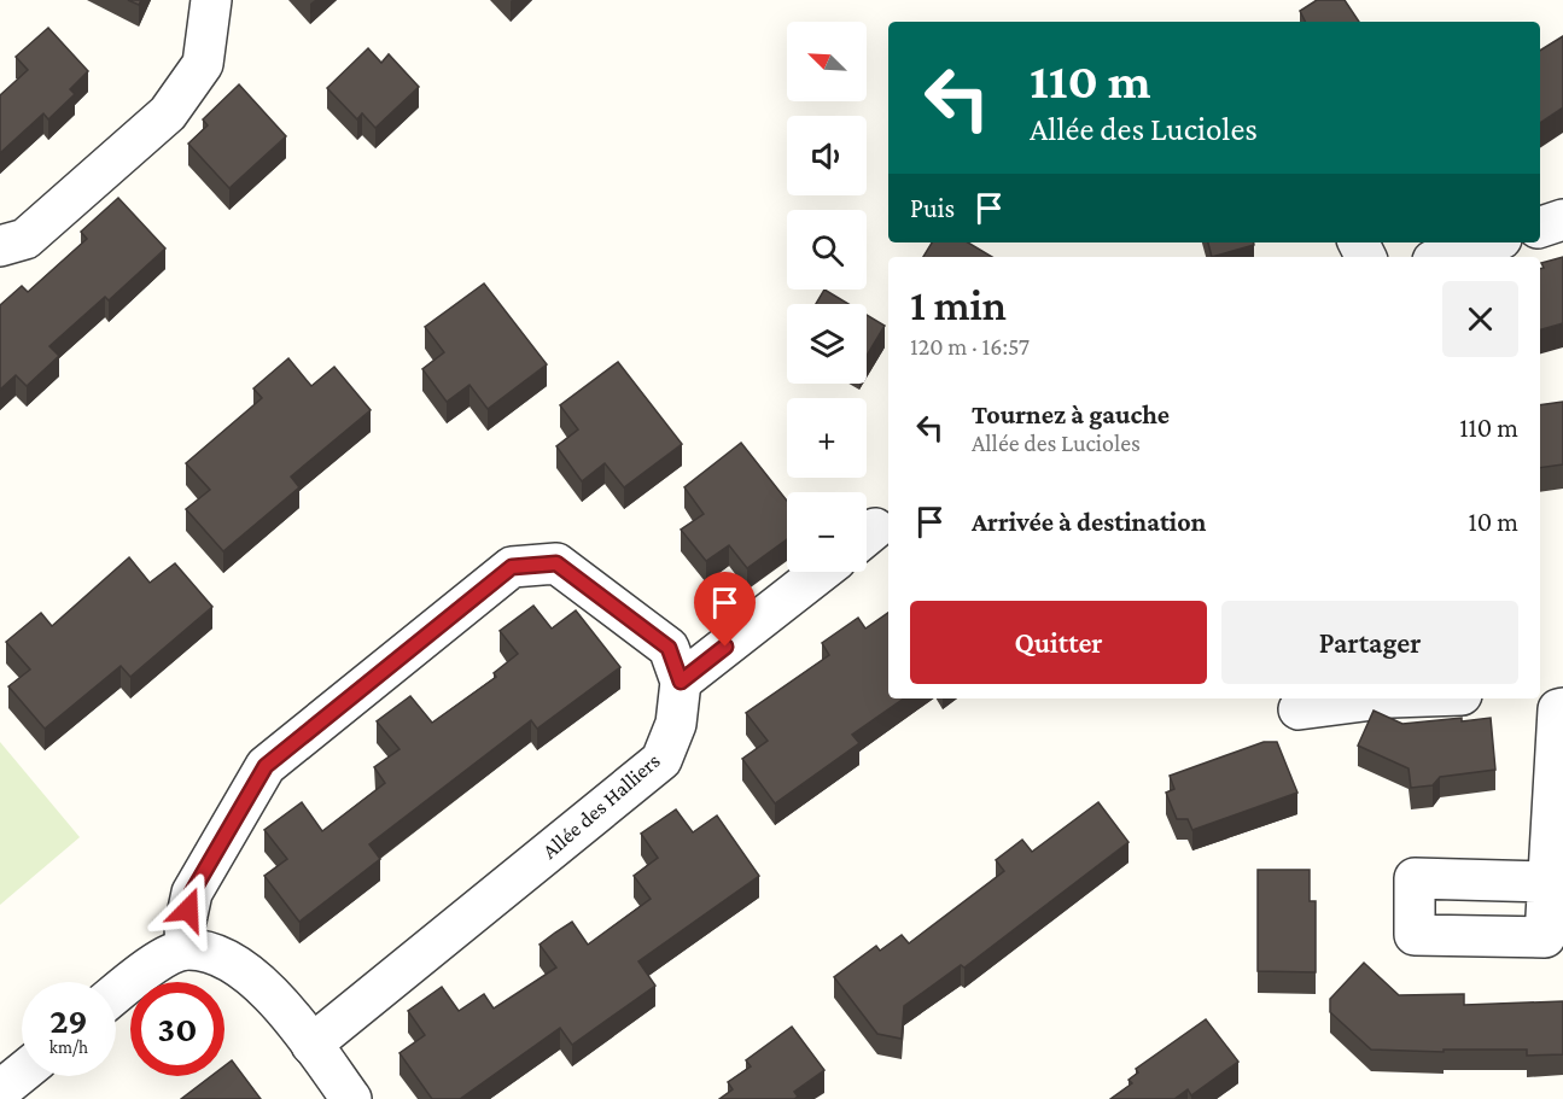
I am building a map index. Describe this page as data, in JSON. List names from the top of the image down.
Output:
{
  "streets": {
    "street": ["Allée des Halliers"]
  },
  "north": "top left",
  "page": {
    "map_buttons": ["+", "−"],
    "turn": ["110 m", "Allée des Lucioles"],
    "then": "Puis",
    "heading": ["1 min", "120 m · 16:57"],
    "list": [
      {
        "name": "Tournez à gauche",
        "note": "Allée des Lucioles",
        "value": "110 m"
      },
      {
        "name": "Arrivée à destination",
        "value": "10 m"
      }
    ],
    "buttons": ["Quitter", "Partager"],
    "speed": "29 km/h",
    "limit": "30"
  }
}
